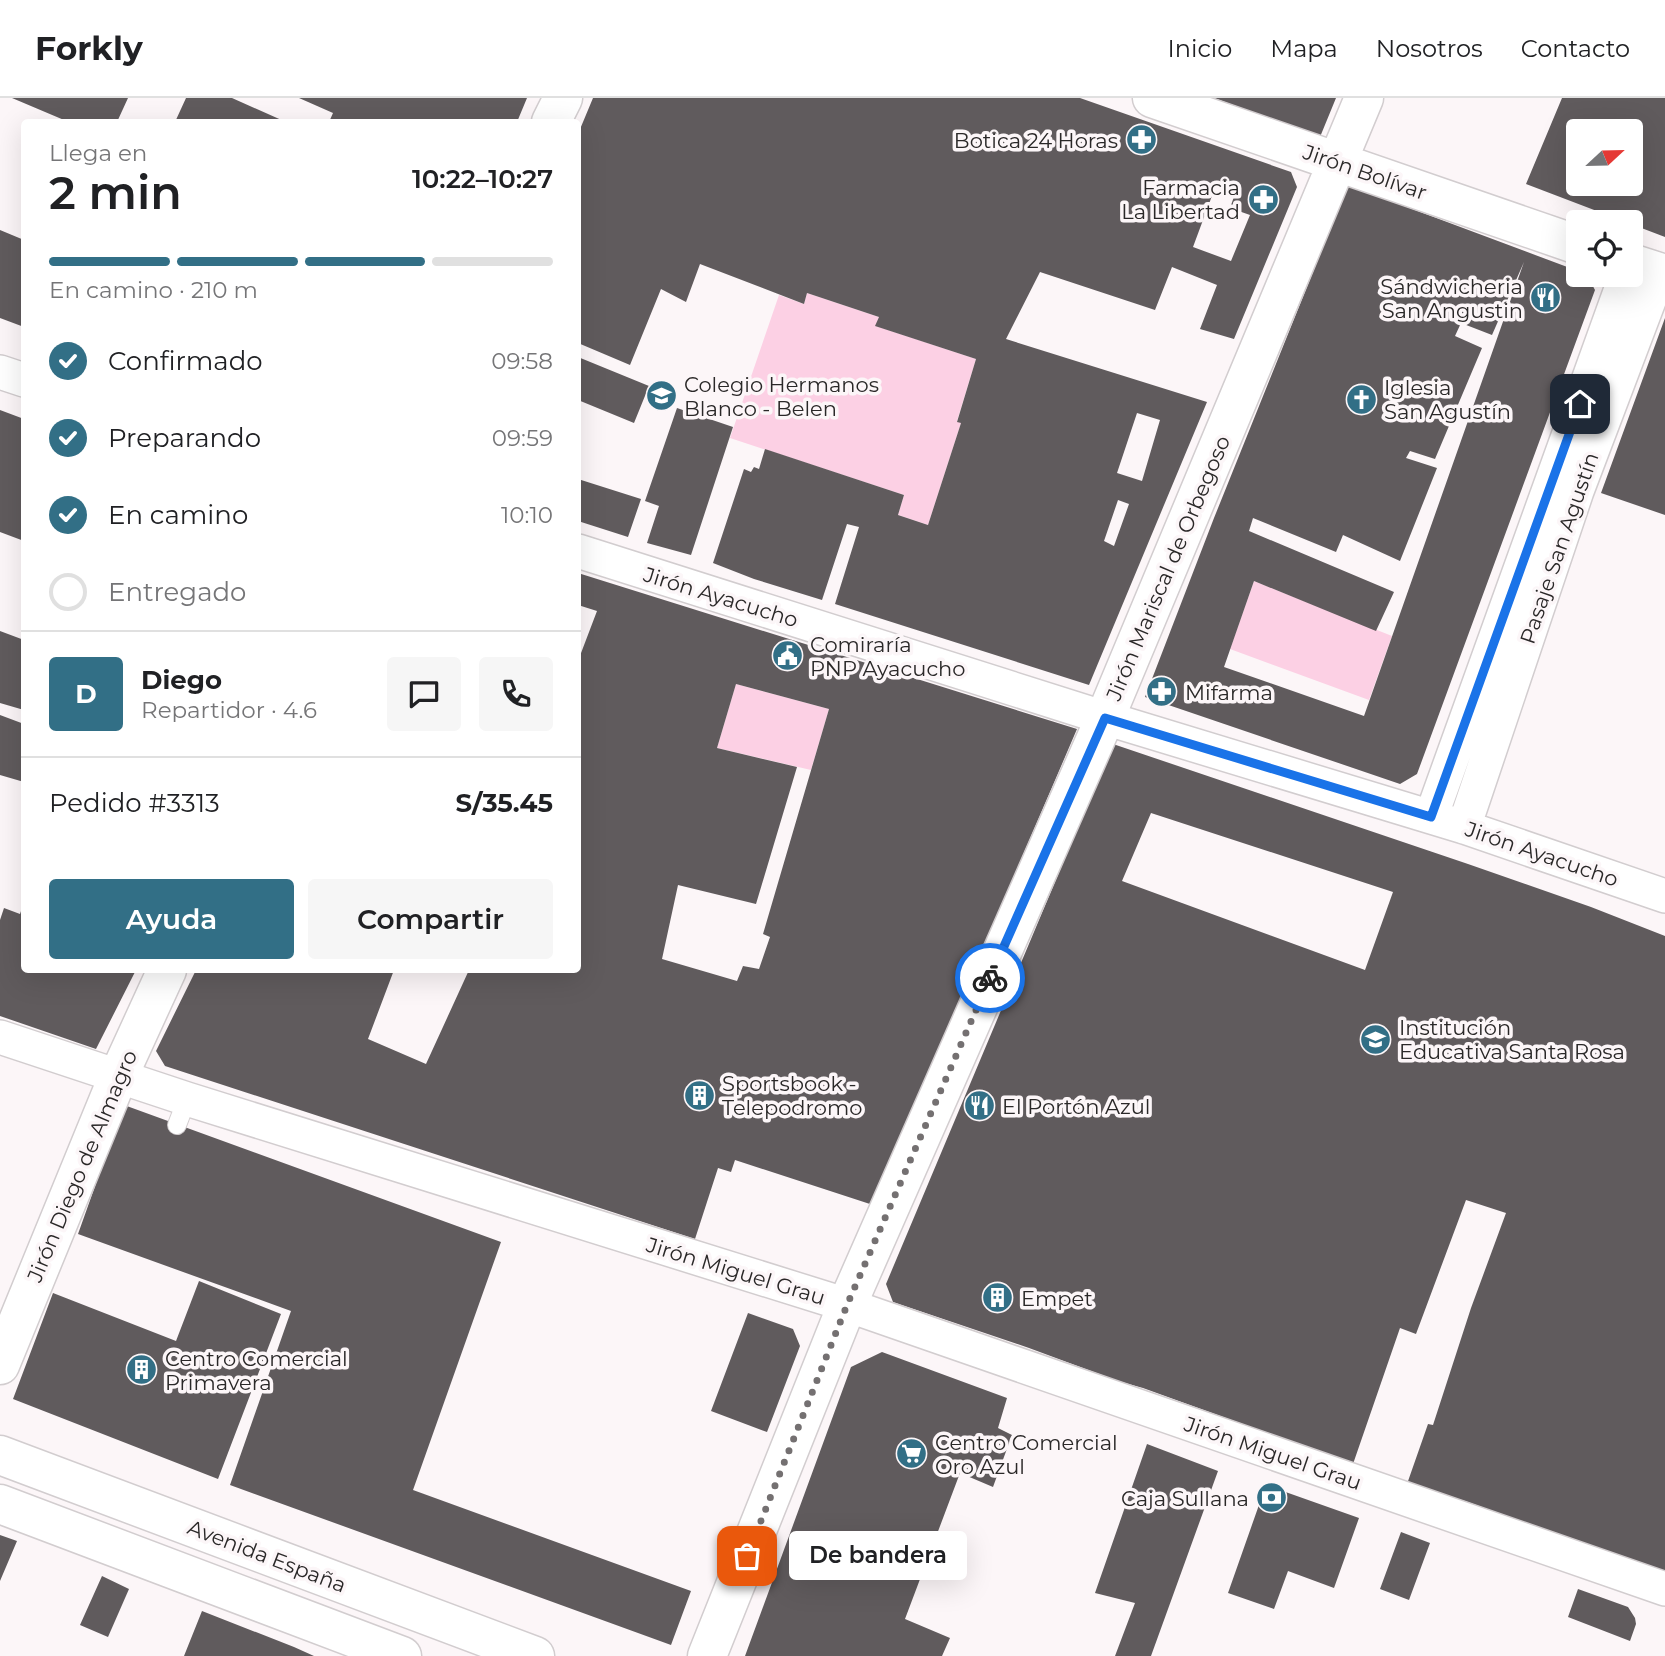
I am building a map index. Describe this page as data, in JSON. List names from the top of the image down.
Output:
{
  "streets": {
    "street": [
      "Jirón Bolívar",
      "Pasaje San Agustín",
      "Jirón Mariscal de Orbegoso",
      "Jirón Ayacucho",
      "Jirón Diego de Almagro",
      "Jirón Miguel Grau",
      "Avenida España"
    ]
  },
  "crossings": [
    ["Jirón Bolívar", "Jirón Mariscal de Orbegoso"],
    ["Pasaje San Agustín", "Jirón Ayacucho"],
    ["Jirón Mariscal de Orbegoso", "Jirón Ayacucho"],
    ["Jirón Mariscal de Orbegoso", "Jirón Miguel Grau"],
    ["Jirón Diego de Almagro", "Jirón Miguel Grau"]
  ],
  "places": {
    "pharmacy": ["Botica 24 Horas", "Farmacia La Libertad", "Mifarma"],
    "restaurant": ["Sándwicheria San Angustin", "El Portón Azul"],
    "school or university": ["Colegio Hermanos Blanco - Belen", "Institución Educativa Santa Rosa"],
    "church": ["Iglesia San Agustín"],
    "public building": ["Comiraría PNP Ayacucho"],
    "building": ["Sportsbook - Telepodromo", "Empet", "Centro Comercial Primavera"],
    "supermarket": ["Centro Comercial Oro Azul"],
    "bank": ["Caja Sullana"],
    "other": ["De bandera"]
  },
  "north": "right",
  "page": {
    "header": "Forkly",
    "nav": [
      "Inicio",
      "Mapa",
      "Nosotros",
      "Contacto"
    ],
    "heading": ["2 min", "Llega en", "10:22–10:27"],
    "panel": [
      "Diego",
      "Repartidor · 4.6",
      "Pedido #3313",
      "S/35.45"
    ],
    "bar": "En camino · 210 m",
    "list": [
      ["Confirmado", "09:58"],
      ["Preparando", "09:59"],
      ["En camino", "10:10"],
      "Entregado"
    ],
    "round": "D",
    "buttons": ["Ayuda", "Compartir"],
    "bubble": "De bandera"
  }
}
